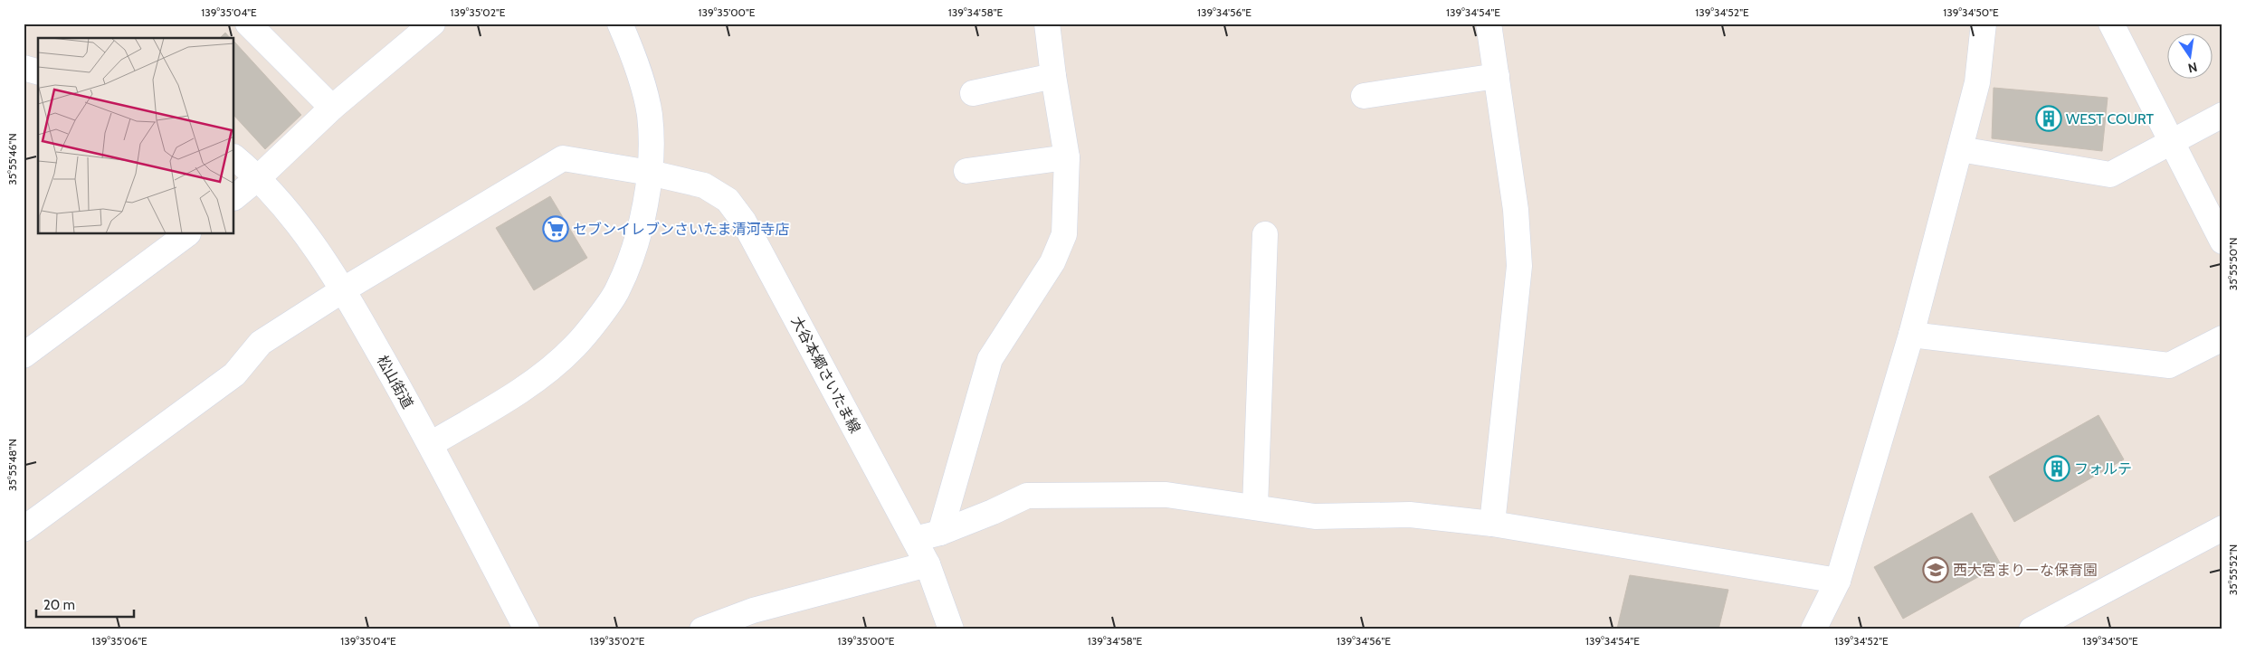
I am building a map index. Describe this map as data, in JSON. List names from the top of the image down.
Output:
{
  "streets": {
    "street": ["大谷本郷さいたま線", "松山街道"]
  },
  "crossings": [
    ["大谷本郷さいたま線", "松山街道"]
  ],
  "places": {
    "building": ["WEST COURT", "フォルテ"],
    "supermarket": ["セブンイレブンさいたま清河寺店"],
    "school or university": ["西大宮まりーな保育園"]
  },
  "scale_bar": "20 m",
  "north": "bottom",
  "coordinates": [
    "139°35'04\"E",
    "139°35'02\"E",
    "139°35'00\"E",
    "139°34'58\"E",
    "139°34'56\"E",
    "139°34'54\"E",
    "139°34'52\"E",
    "139°34'50\"E",
    "35°55'46\"N",
    "35°55'50\"N",
    "35°55'48\"N",
    "35°55'52\"N",
    "139°35'06\"E"
  ]
}
